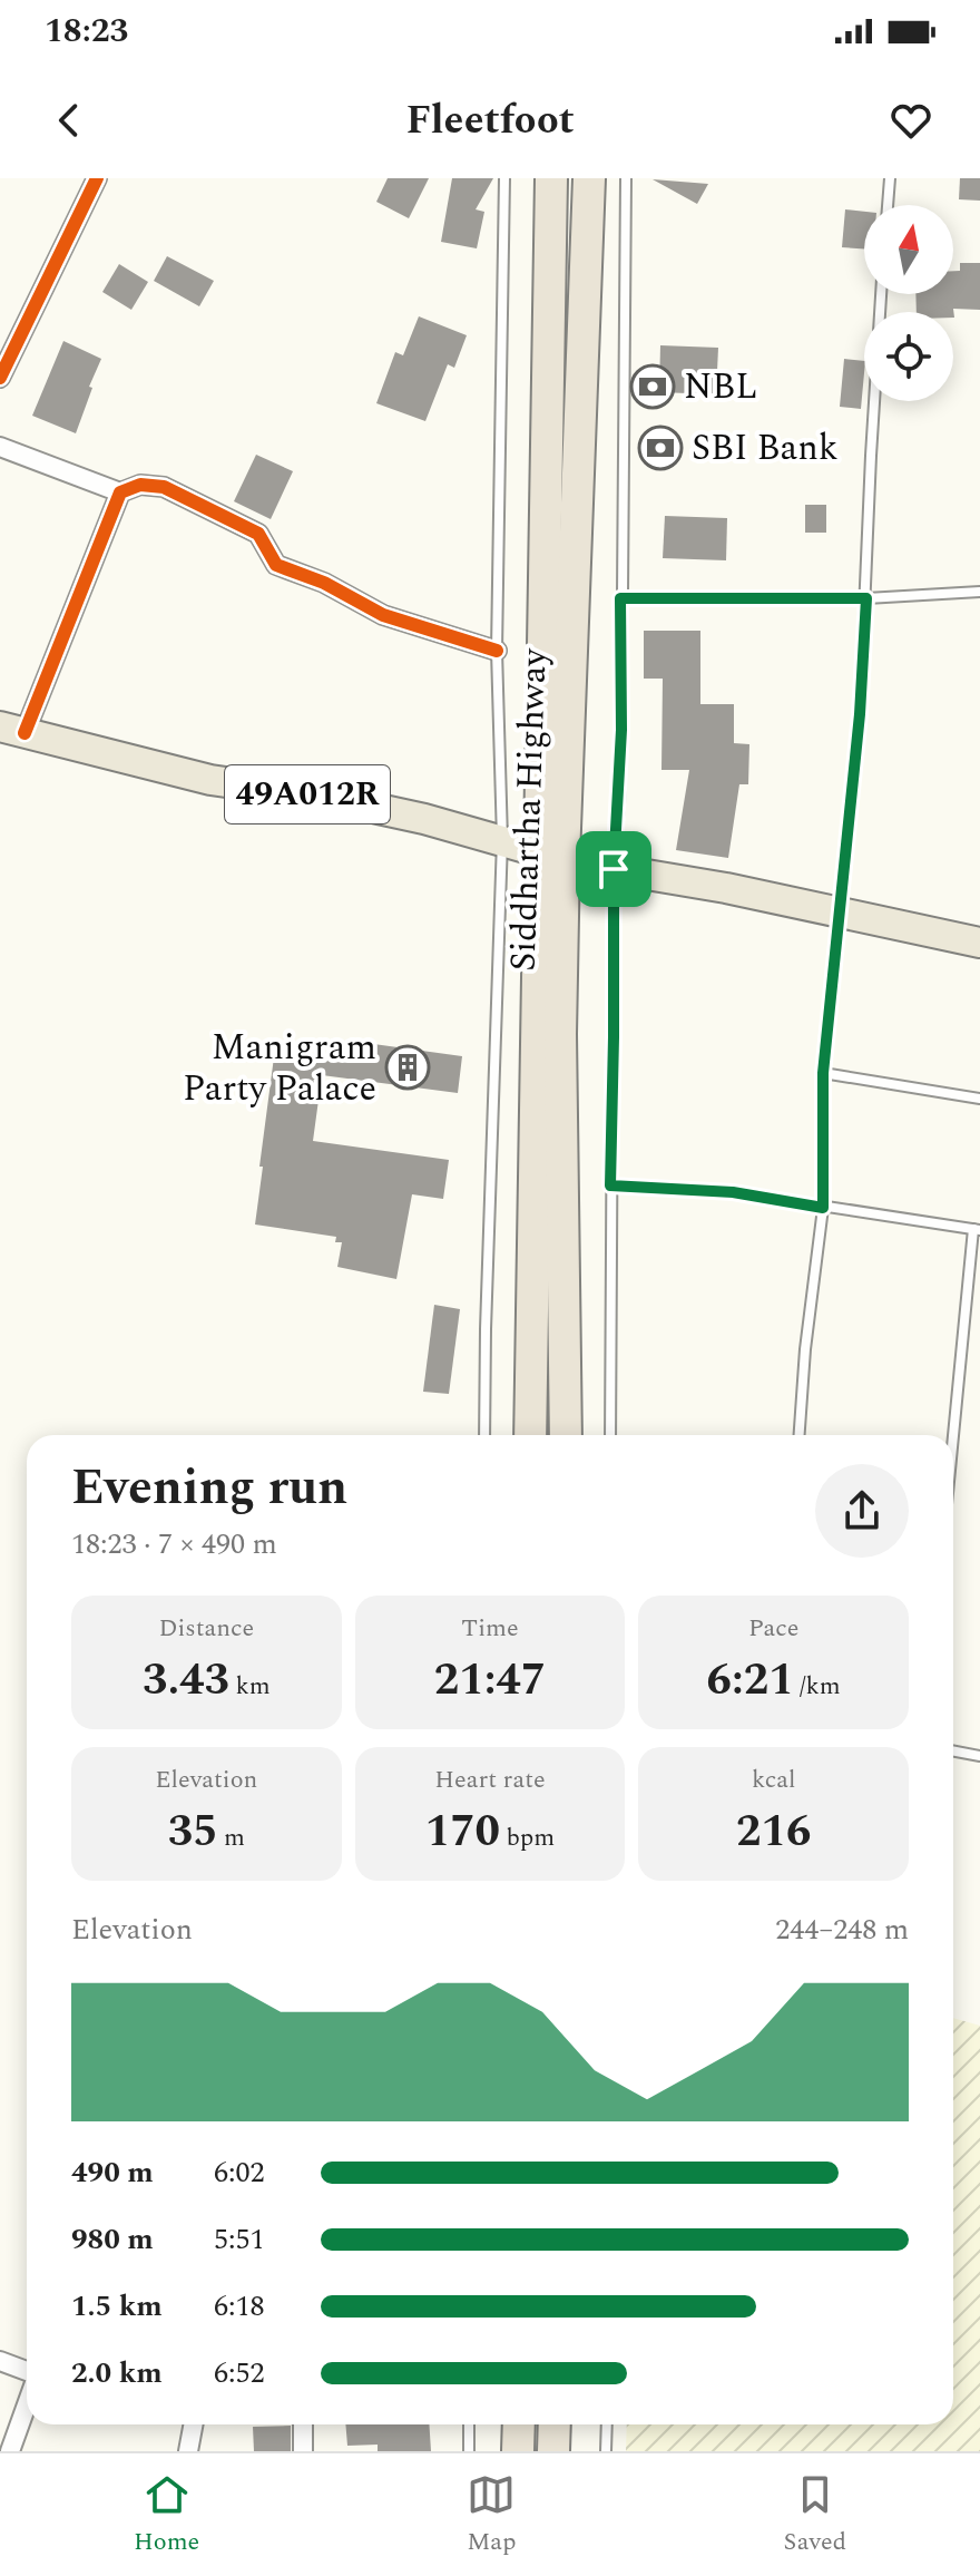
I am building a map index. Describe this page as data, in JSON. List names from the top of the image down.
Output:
{
  "streets": {
    "highway": ["Siddhartha Highway"],
    "main road": ["49A012R"]
  },
  "crossings": [
    ["49A012R", "Siddhartha Highway"]
  ],
  "places": {
    "bank": ["NBL", "SBI Bank"],
    "building": ["Manigram Party Palace"]
  },
  "north": "top",
  "page": {
    "status": "18:23",
    "header": "Fleetfoot",
    "heading": ["Evening run", "18:23 · 7 × 490 m"],
    "stats": [
      ["Distance", "3.43 km"],
      ["Time", "21:47"],
      ["Pace", "6:21 /km"],
      ["Elevation", "35 m"],
      ["Heart rate", "170 bpm"],
      ["kcal", "216"]
    ],
    "chart": ["Elevation", "244–248 m"],
    "list": [
      {
        "name": "490 m",
        "note": "6:02"
      },
      {
        "name": "980 m",
        "note": "5:51"
      },
      {
        "name": "1.5 km",
        "note": "6:18"
      },
      {
        "name": "2.0 km",
        "note": "6:52"
      }
    ],
    "tabs": ["Home", "Map", "Saved"]
  }
}
